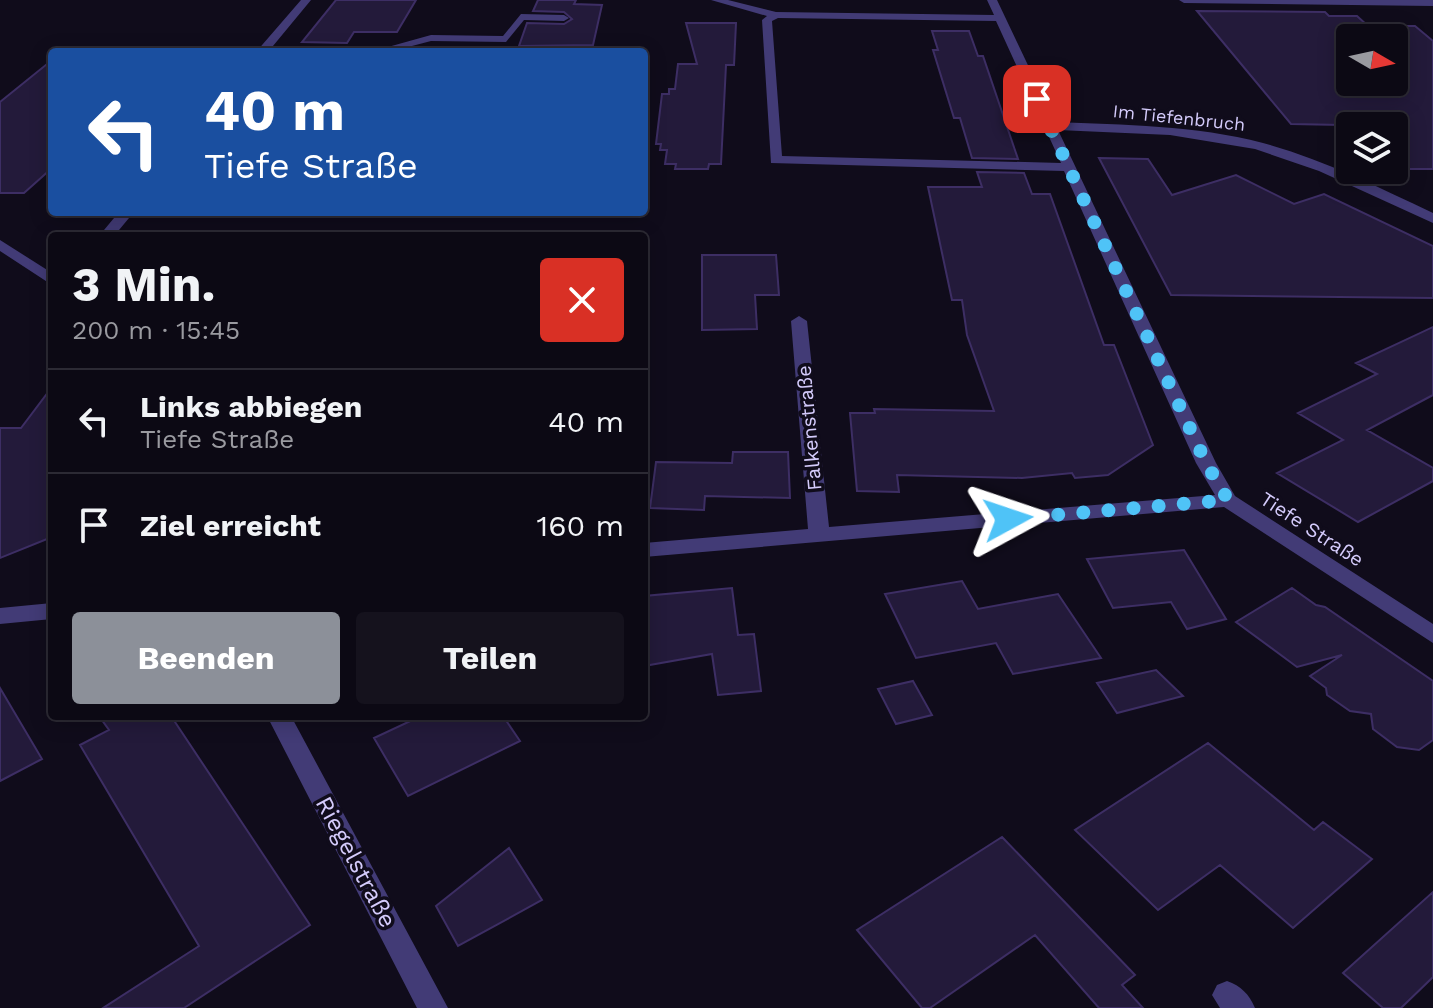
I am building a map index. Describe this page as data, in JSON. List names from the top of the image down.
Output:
{
  "streets": {
    "street": [
      "Im Tiefenbruch",
      "Falkenstraße",
      "Tiefe Straße",
      "Riegelstraße"
    ]
  },
  "crossings": [
    ["Im Tiefenbruch", "Tiefe Straße"]
  ],
  "north": "right",
  "page": {
    "turn": ["40 m", "Tiefe Straße"],
    "heading": ["3 Min.", "200 m · 15:45"],
    "list": [
      {
        "name": "Links abbiegen",
        "note": "Tiefe Straße",
        "value": "40 m"
      },
      {
        "name": "Ziel erreicht",
        "value": "160 m"
      }
    ],
    "buttons": ["Beenden", "Teilen"]
  }
}
